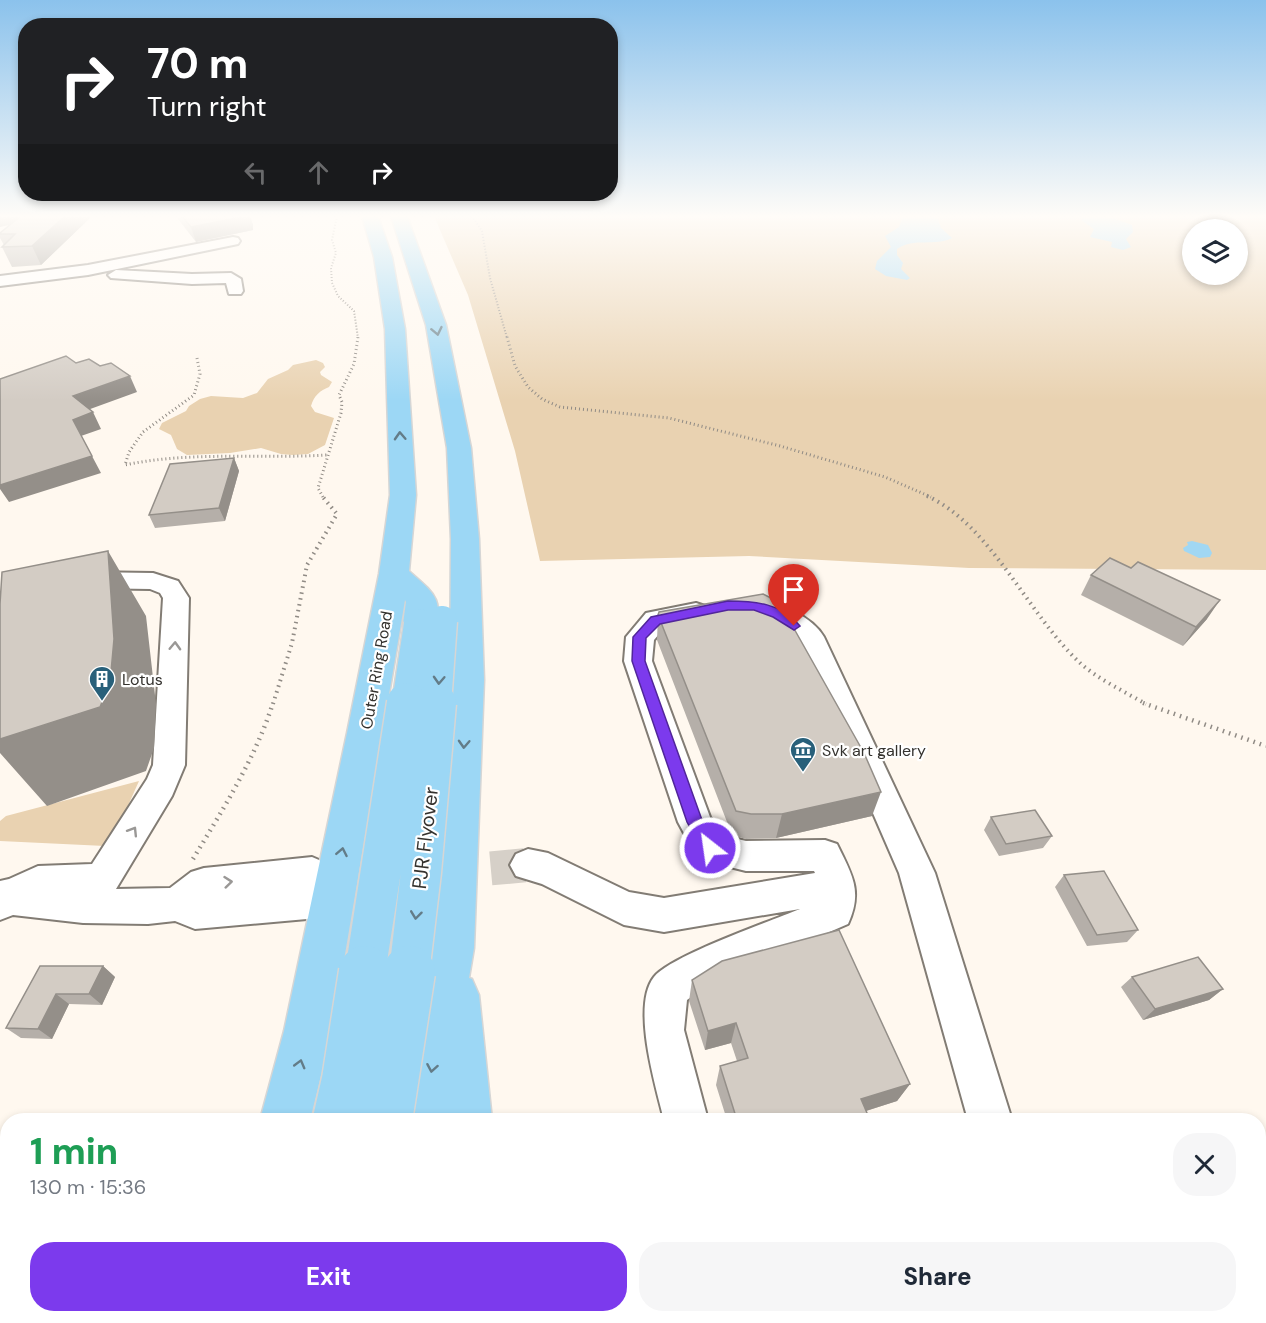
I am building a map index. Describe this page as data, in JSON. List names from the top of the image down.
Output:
{
  "streets": {
    "highway": ["Outer Ring Road", "PJR Flyover"]
  },
  "crossings": [
    ["Outer Ring Road", "PJR Flyover"]
  ],
  "places": {
    "building": ["Lotus"],
    "museum": ["Svk art gallery"]
  },
  "page": {
    "turn": ["70 m", "Turn right"],
    "heading": ["1 min", "130 m · 15:36"],
    "buttons": ["Exit", "Share"]
  }
}
